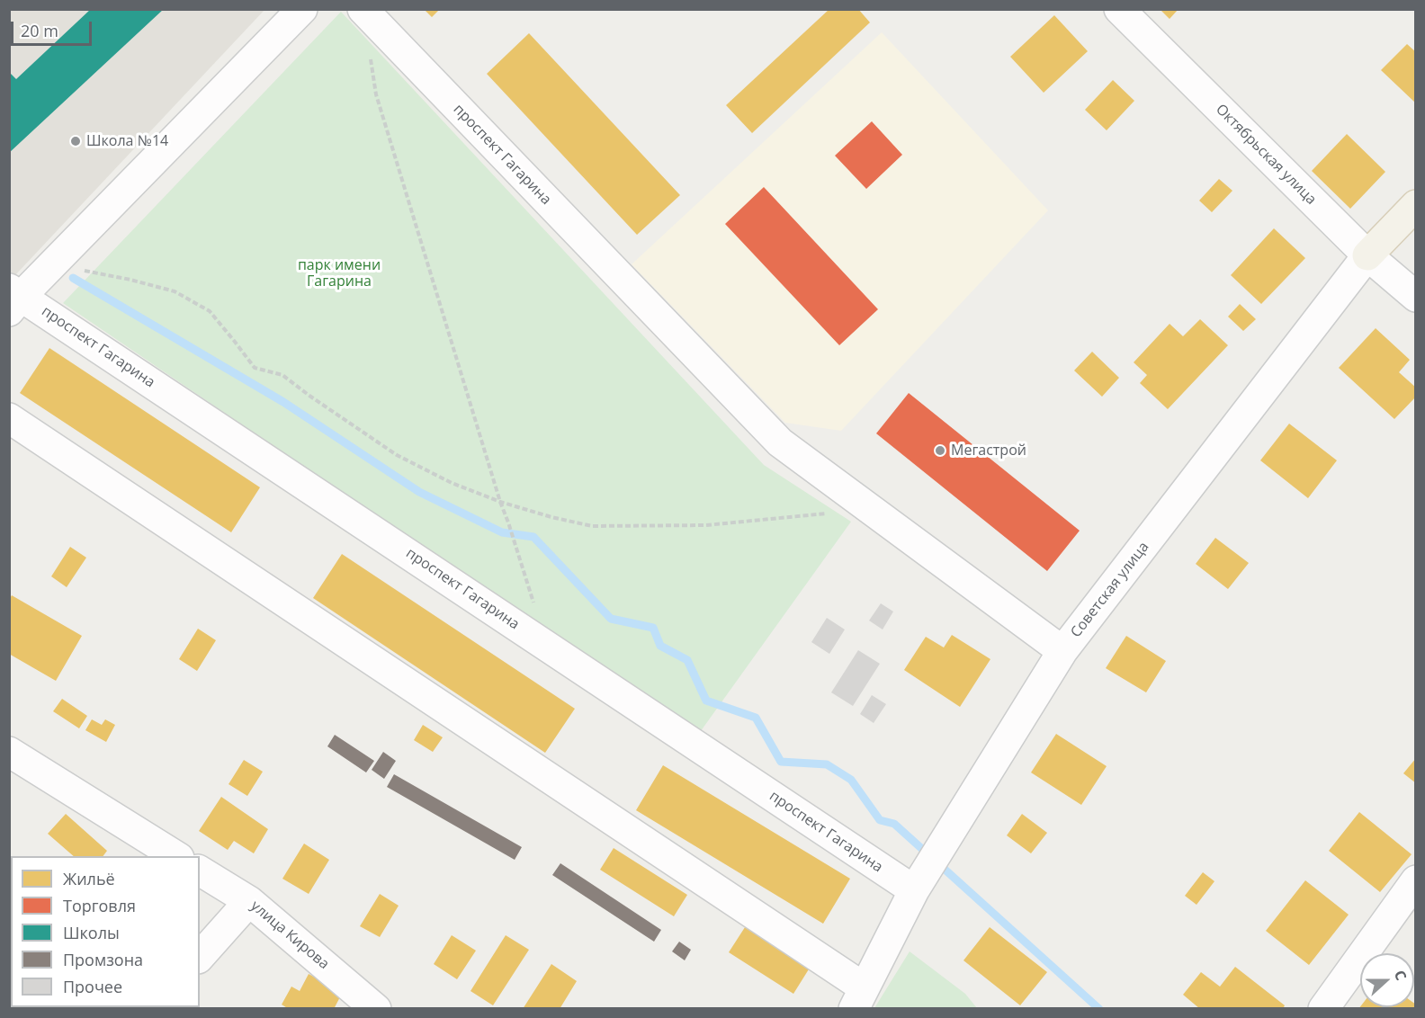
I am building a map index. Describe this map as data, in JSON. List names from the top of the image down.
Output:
{
  "streets": {
    "main road": ["Советская улица"],
    "street": ["проспект Гагарина", "Октябрьская улица", "улица Кирова"]
  },
  "crossings": [
    ["проспект Гагарина", "Советская улица"],
    ["Октябрьская улица", "Советская улица"]
  ],
  "parks": ["парк имени Гагарина"],
  "places": ["Школа №14", "Мегастрой"],
  "legend": [
    "Жильё",
    "Торговля",
    "Школы",
    "Промзона",
    "Прочее"
  ],
  "scale_bar": "20 m",
  "north": "right"
}
